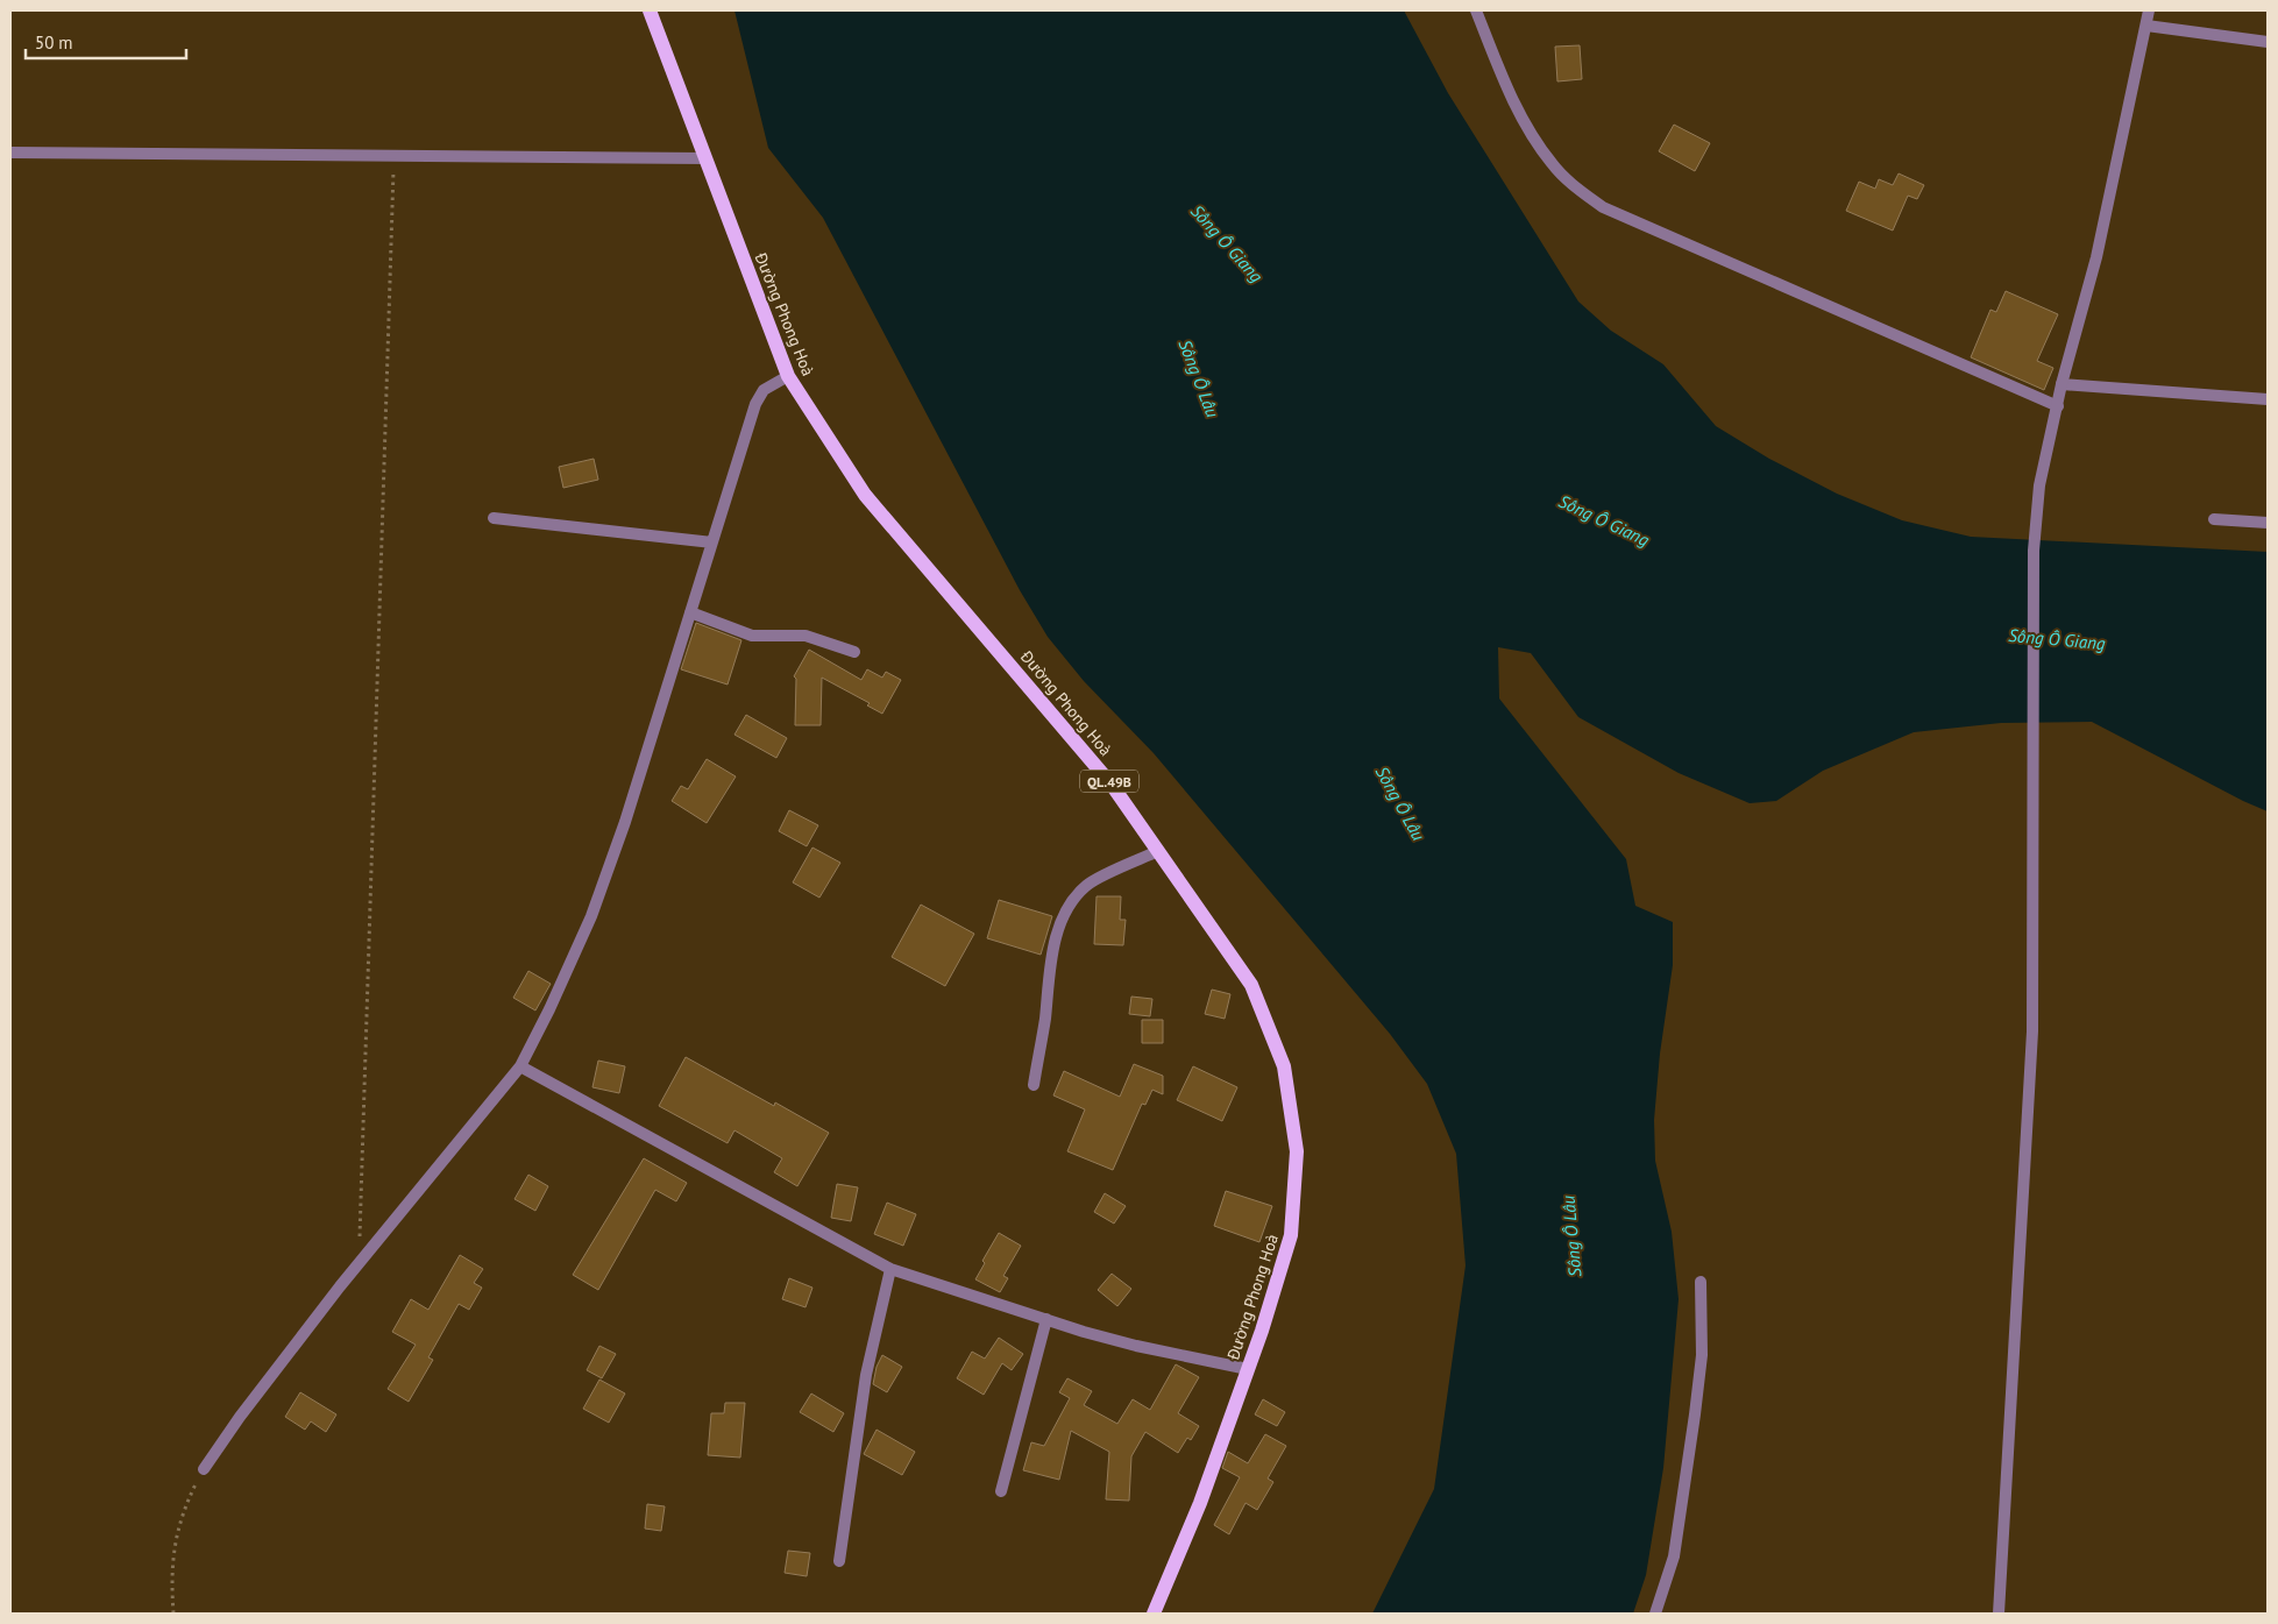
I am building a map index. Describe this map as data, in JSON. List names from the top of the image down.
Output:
{
  "streets": {
    "main road": ["Đường Phong Hoà", "QL.49B"]
  },
  "water": ["Sông Ô Giang", "Sông Ô Lâu"],
  "scale_bar": "50 m"
}
